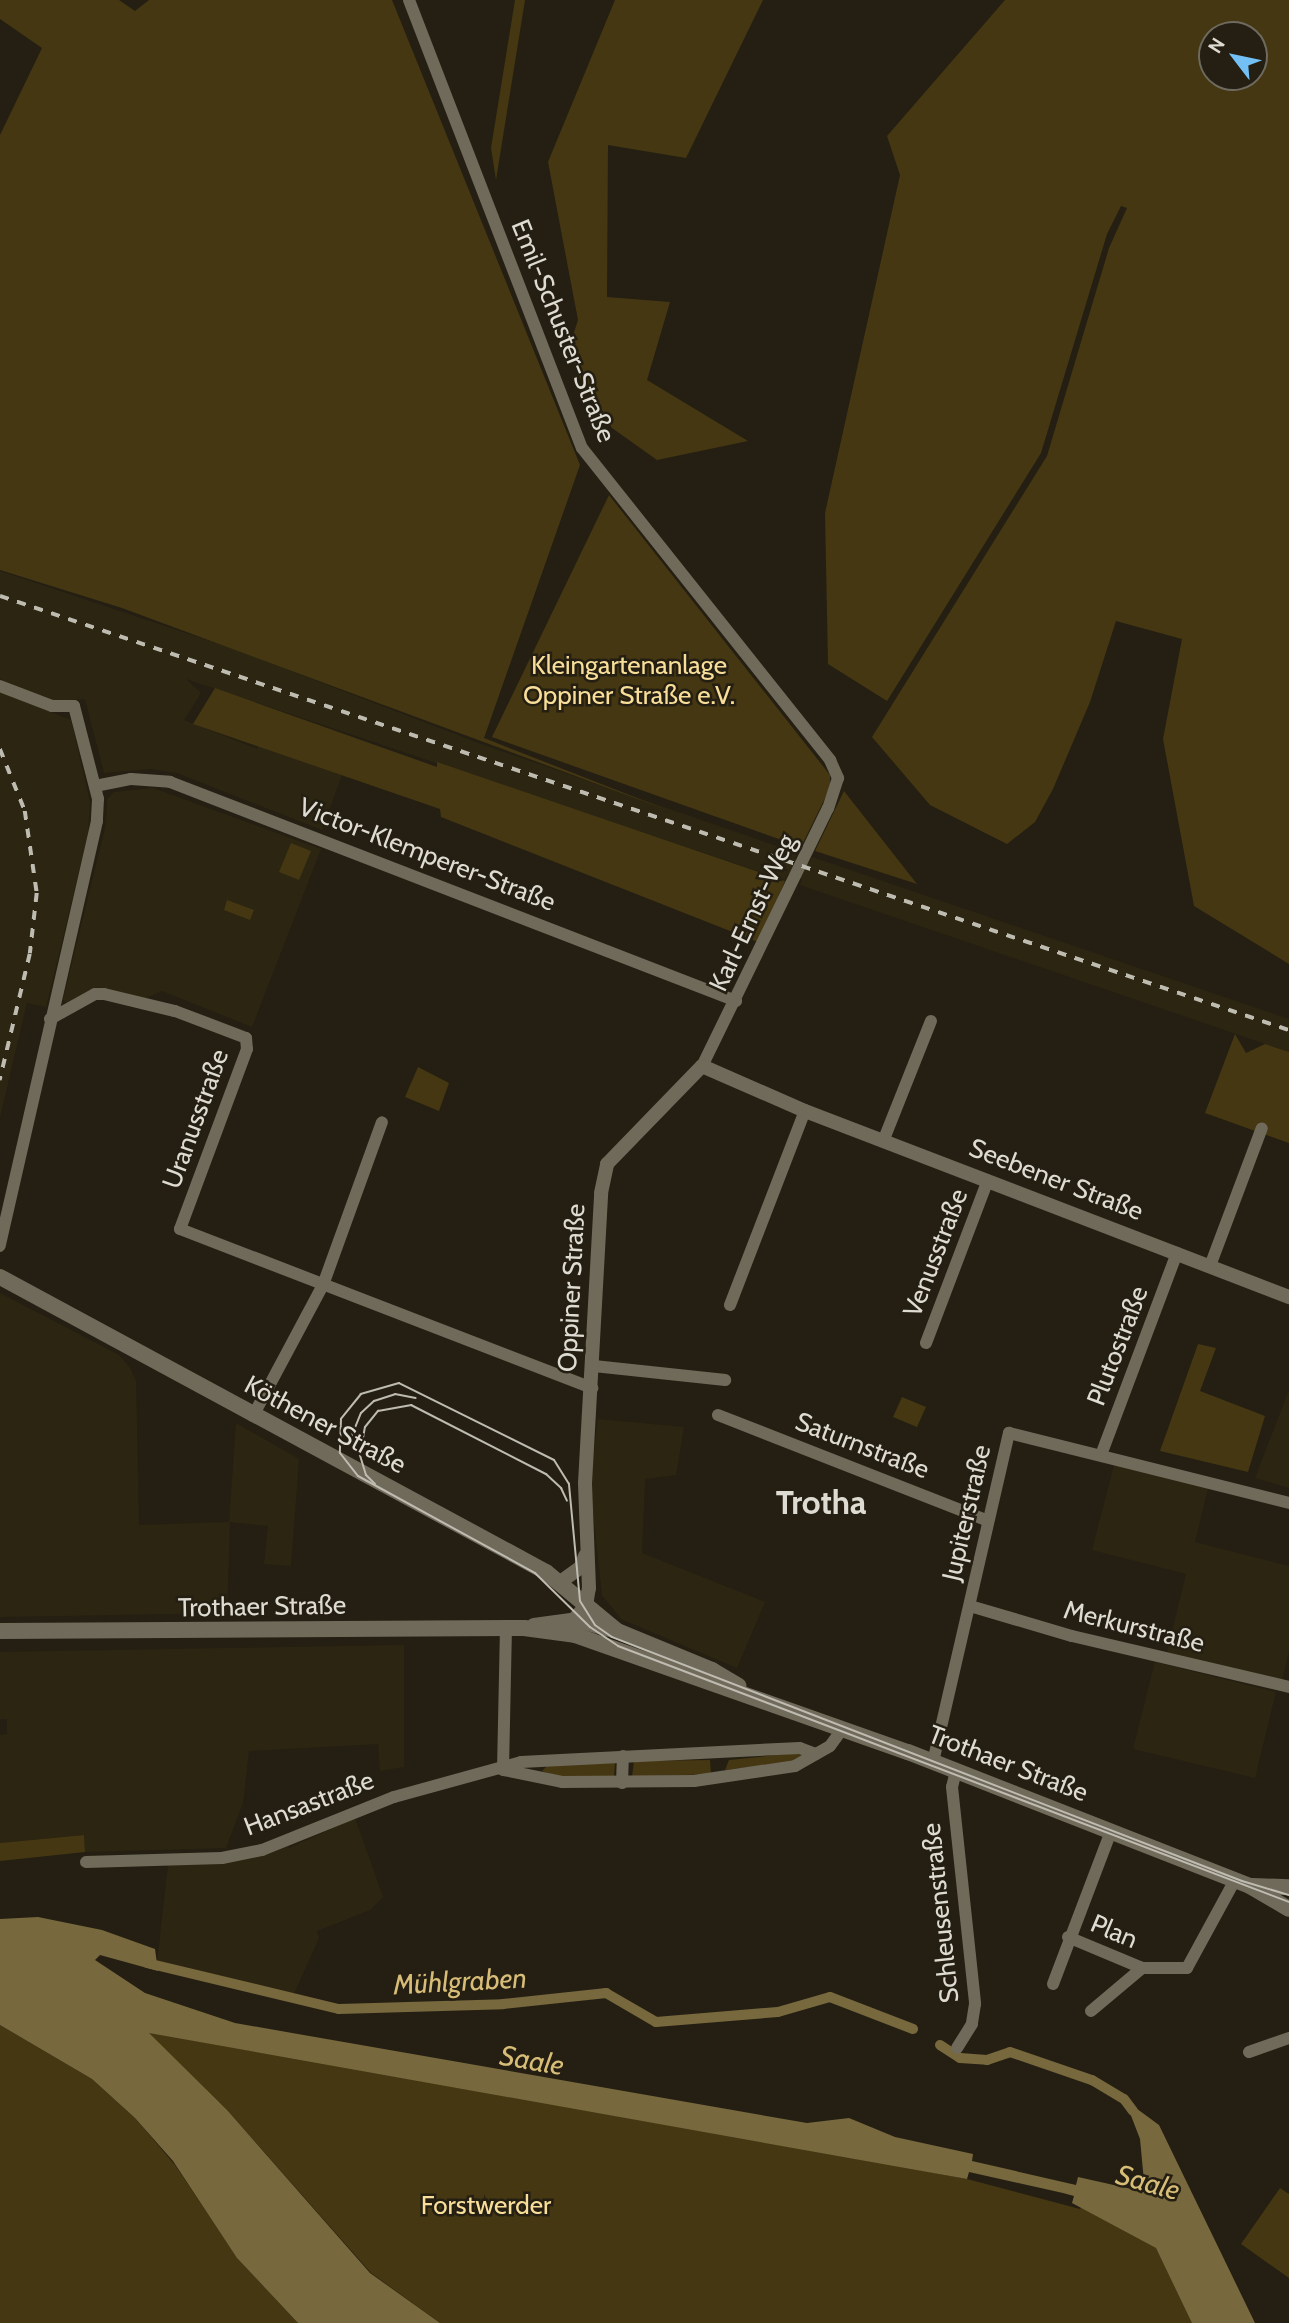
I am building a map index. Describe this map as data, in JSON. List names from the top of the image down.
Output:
{
  "streets": {
    "main road": ["Köthener Straße", "Trothaer Straße"],
    "street": [
      "Emil-Schuster-Straße",
      "Victor-Klemperer-Straße",
      "Karl-Ernst-Weg",
      "Uranusstraße",
      "Seebener Straße",
      "Venusstraße",
      "Oppiner Straße",
      "Plutostraße",
      "Saturnstraße",
      "Jupiterstraße",
      "Merkurstraße",
      "Hansastraße",
      "Schleusenstraße",
      "Plan"
    ]
  },
  "crossings": [
    ["Emil-Schuster-Straße", "Karl-Ernst-Weg"],
    ["Victor-Klemperer-Straße", "Karl-Ernst-Weg"],
    ["Karl-Ernst-Weg", "Seebener Straße"],
    ["Karl-Ernst-Weg", "Oppiner Straße"],
    ["Uranusstraße", "Oppiner Straße"],
    ["Seebener Straße", "Venusstraße"],
    ["Seebener Straße", "Oppiner Straße"],
    ["Seebener Straße", "Plutostraße"],
    ["Oppiner Straße", "Köthener Straße"],
    ["Oppiner Straße", "Trothaer Straße"],
    ["Plutostraße", "Jupiterstraße"],
    ["Köthener Straße", "Trothaer Straße"],
    ["Saturnstraße", "Jupiterstraße"],
    ["Jupiterstraße", "Trothaer Straße"],
    ["Jupiterstraße", "Merkurstraße"],
    ["Trothaer Straße", "Schleusenstraße"]
  ],
  "districts": ["Trotha"],
  "water": ["Mühlgraben", "Saale"],
  "parks": ["Kleingartenanlage Oppiner Straße e.V.", "Forstwerder"],
  "north": "top left"
}
